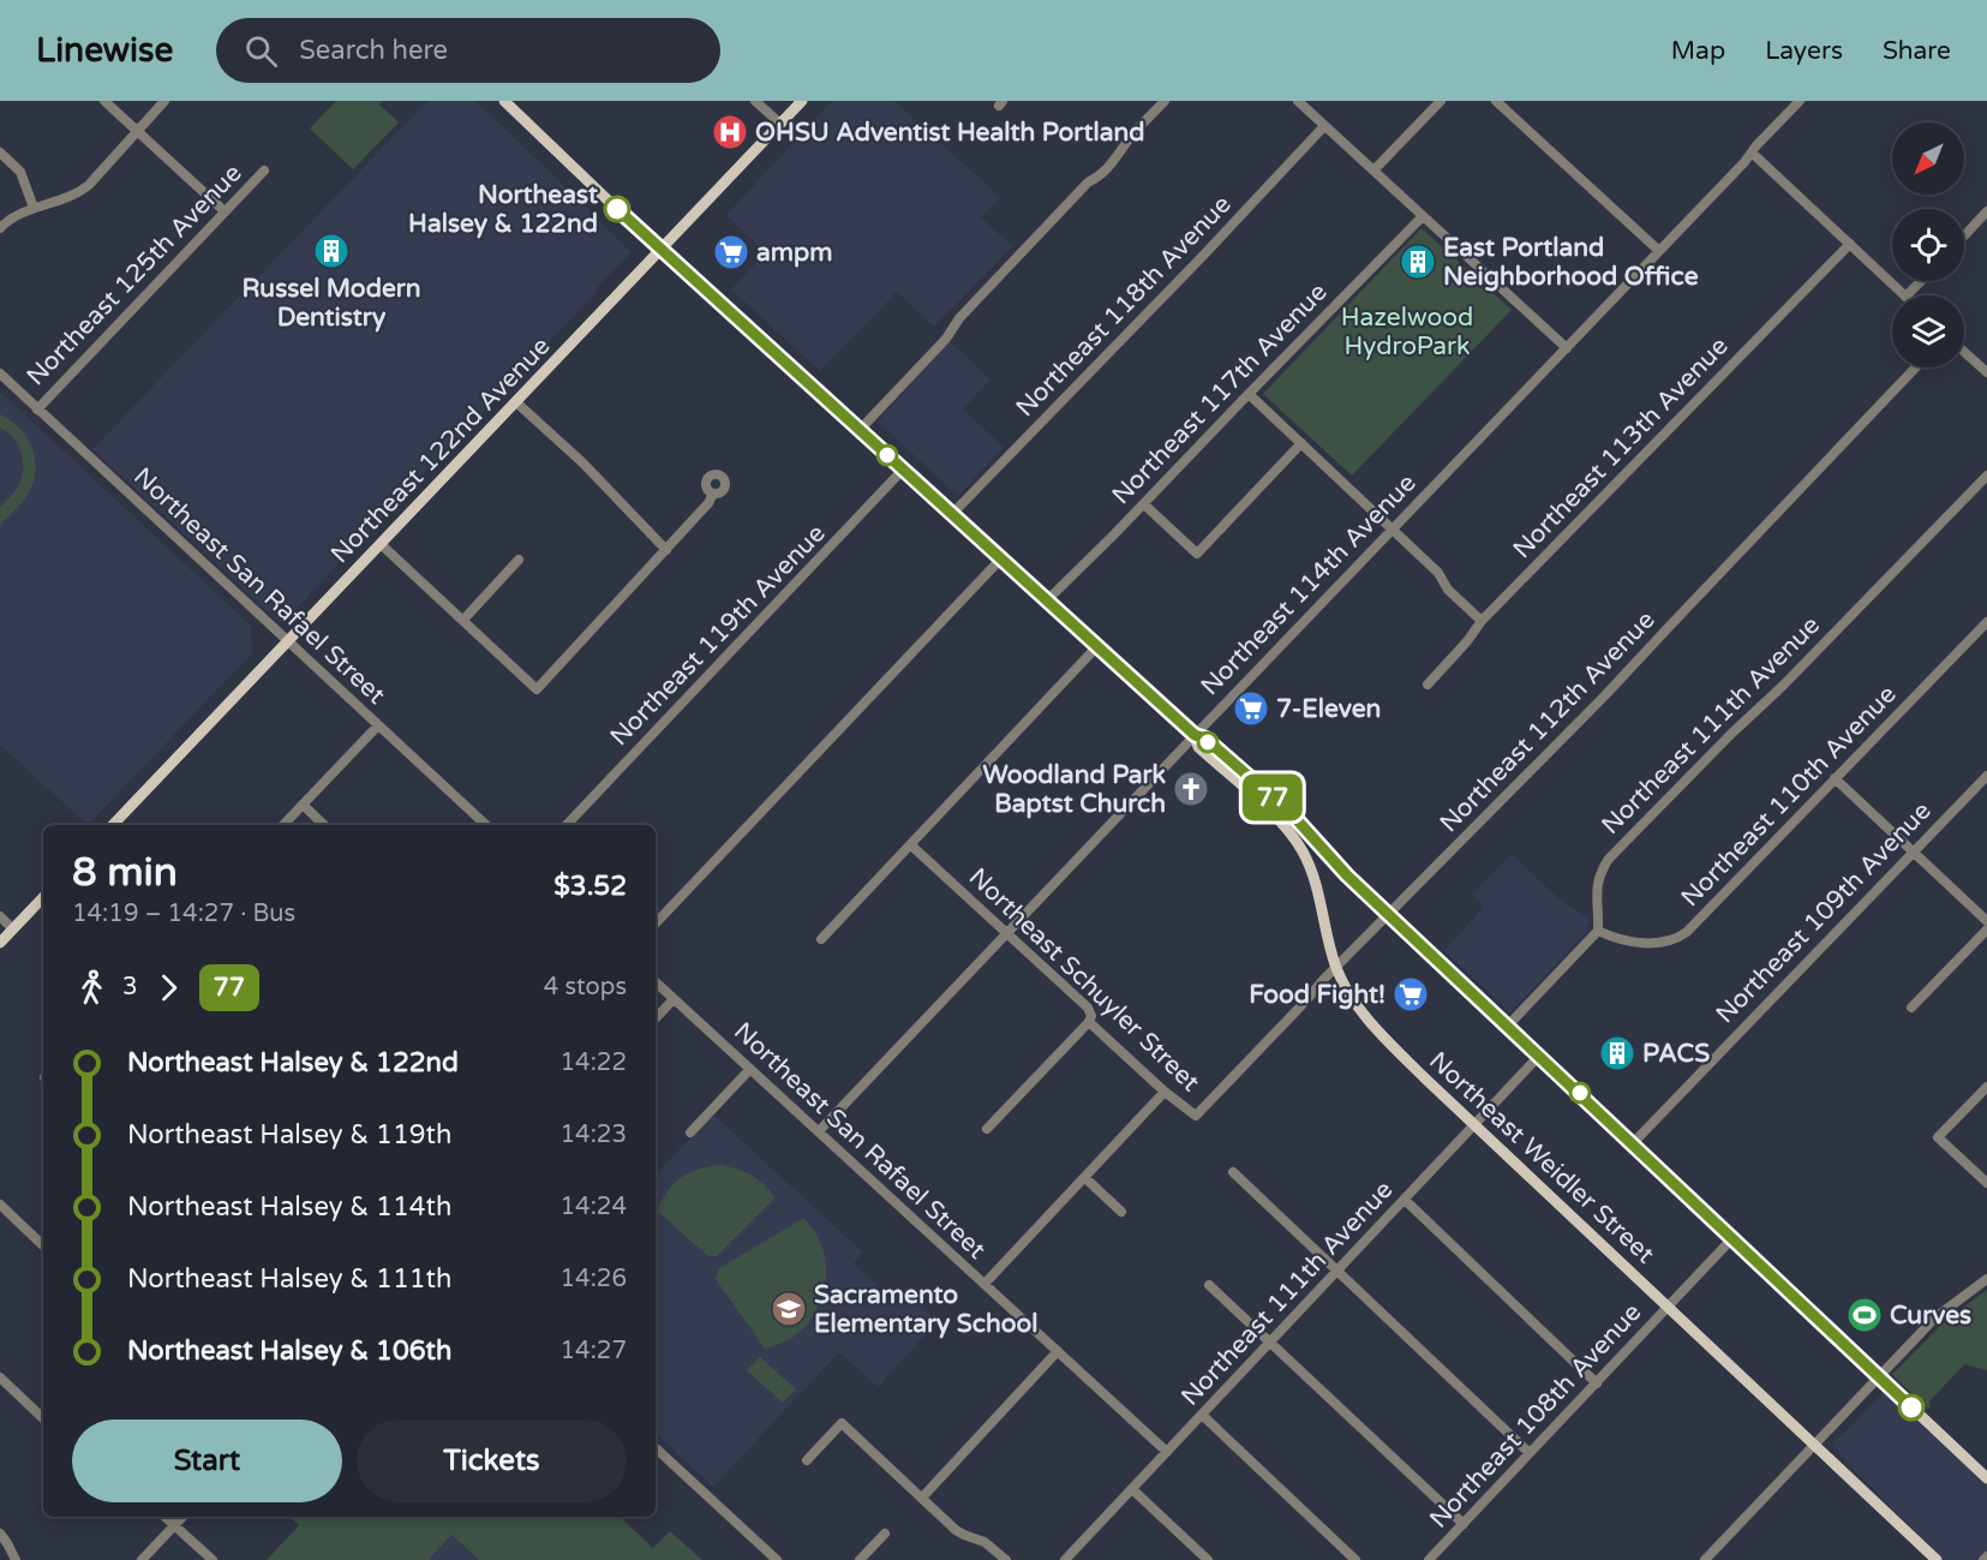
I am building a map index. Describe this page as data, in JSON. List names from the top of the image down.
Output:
{
  "streets": {
    "main road": ["Northeast 122nd Avenue", "Northeast Weidler Street"],
    "street": [
      "Northeast 125th Avenue",
      "Northeast 118th Avenue",
      "Northeast 117th Avenue",
      "Northeast 113th Avenue",
      "Northeast 114th Avenue",
      "Northeast San Rafael Street",
      "Northeast 119th Avenue",
      "Northeast 112th Avenue",
      "Northeast 111th Avenue",
      "Northeast 110th Avenue",
      "Northeast 109th Avenue",
      "Northeast Schuyler Street",
      "Northeast 108th Avenue"
    ]
  },
  "crossings": [
    ["Northeast 125th Avenue", "Northeast San Rafael Street"],
    ["Northeast 122nd Avenue", "Northeast San Rafael Street"],
    ["Northeast 114th Avenue", "Northeast San Rafael Street"],
    ["Northeast 114th Avenue", "Northeast Schuyler Street"],
    ["Northeast 114th Avenue", "Northeast Weidler Street"],
    ["Northeast San Rafael Street", "Northeast 111th Avenue"],
    ["Northeast 112th Avenue", "Northeast Schuyler Street"],
    ["Northeast 112th Avenue", "Northeast Weidler Street"],
    ["Northeast 111th Avenue", "Northeast 110th Avenue"],
    ["Northeast 111th Avenue", "Northeast Weidler Street"],
    ["Northeast Weidler Street", "Northeast 108th Avenue"]
  ],
  "parks": ["Hazelwood HydroPark"],
  "places": {
    "hospital": ["OHSU Adventist Health Portland"],
    "other": ["Northeast Halsey & 122nd"],
    "building": ["Russel Modern Dentistry", "East Portland Neighborhood Office", "PACS"],
    "supermarket": ["ampm", "7-Eleven", "Food Fight!"],
    "church": ["Woodland Park Baptst Church"],
    "school or university": ["Sacramento Elementary School"],
    "sports": ["Curves"]
  },
  "lines": ["bus line 77"],
  "north": "bottom left",
  "page": {
    "header": "Linewise",
    "search": "Search here",
    "nav": ["Map", "Layers", "Share"],
    "on_map": "77",
    "heading": ["8 min", "14:19 – 14:27 · Bus", "$3.52"],
    "legs": ["3", "77", "4 stops"],
    "list": [
      {
        "name": "Northeast Halsey & 122nd",
        "value": "14:22"
      },
      {
        "name": "Northeast Halsey & 119th",
        "value": "14:23"
      },
      {
        "name": "Northeast Halsey & 114th",
        "value": "14:24"
      },
      {
        "name": "Northeast Halsey & 111th",
        "value": "14:26"
      },
      {
        "name": "Northeast Halsey & 106th",
        "value": "14:27"
      }
    ],
    "buttons": ["Start", "Tickets"]
  }
}
